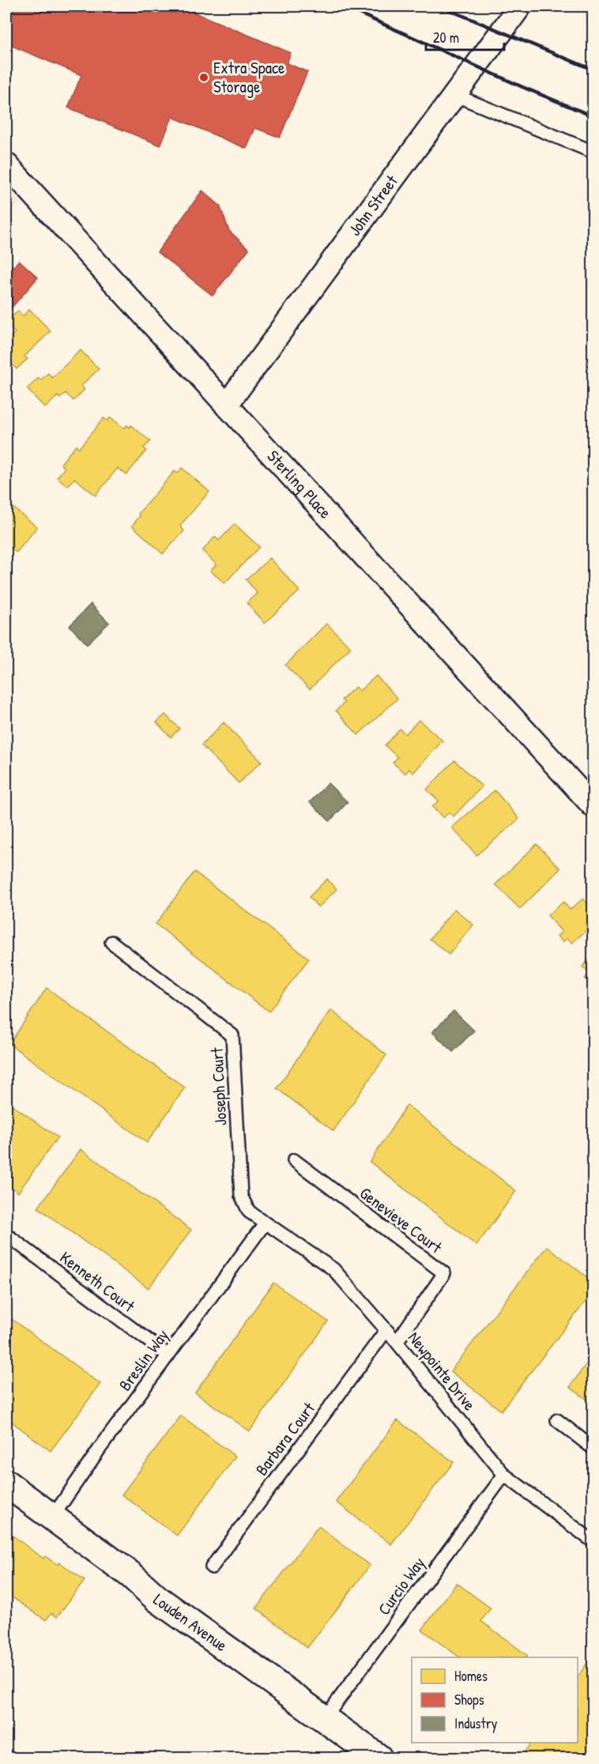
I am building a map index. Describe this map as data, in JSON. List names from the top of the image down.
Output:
{
  "streets": {
    "street": ["John Street", "Sterling Place", "Louden Avenue"],
    "lane": [
      "Joseph Court",
      "Genevieve Court",
      "Kenneth Court",
      "Breslin Way",
      "Newpointe Drive",
      "Barbara Court",
      "Curcio Way"
    ]
  },
  "crossings": [
    ["John Street", "Sterling Place"],
    ["Joseph Court", "Breslin Way"],
    ["Joseph Court", "Newpointe Drive"],
    ["Genevieve Court", "Newpointe Drive"],
    ["Kenneth Court", "Breslin Way"],
    ["Breslin Way", "Newpointe Drive"],
    ["Breslin Way", "Louden Avenue"],
    ["Newpointe Drive", "Barbara Court"],
    ["Newpointe Drive", "Curcio Way"],
    ["Curcio Way", "Louden Avenue"]
  ],
  "places": ["Extra Space Storage"],
  "legend": ["Homes", "Shops", "Industry"],
  "scale_bar": "20 m"
}
